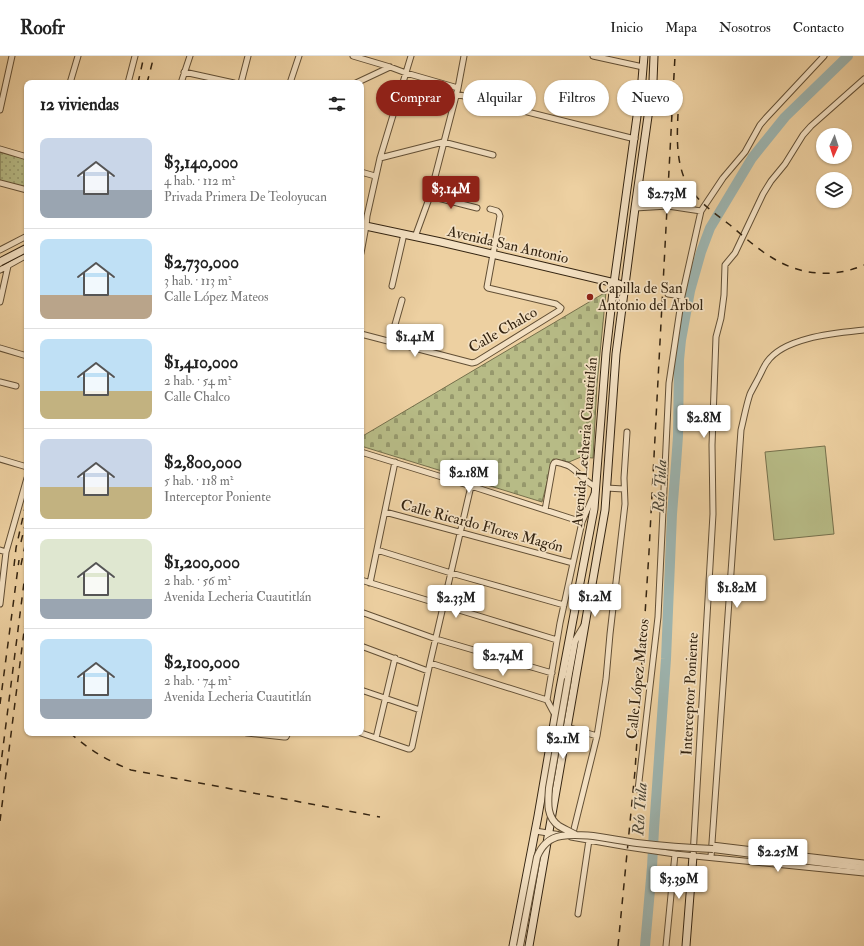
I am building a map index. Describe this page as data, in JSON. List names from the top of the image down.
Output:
{
  "streets": {
    "main road": ["Avenida San Antonio", "Avenida Lecheria Cuautitlán"],
    "street": [
      "Calle Chalco",
      "Calle Ricardo Flores Magón",
      "Calle López Mateos",
      "Interceptor Poniente"
    ]
  },
  "crossings": [
    ["Avenida San Antonio", "Calle Chalco"],
    ["Avenida San Antonio", "Avenida Lecheria Cuautitlán"]
  ],
  "water": ["Río Tula"],
  "places": ["Capilla de San Antonio del Arbol"],
  "north": "bottom",
  "page": {
    "header": "Roofr",
    "nav": [
      "Inicio",
      "Mapa",
      "Nosotros",
      "Contacto"
    ],
    "chip": [
      "Comprar",
      "Alquilar",
      "Filtros",
      "Nuevo"
    ],
    "heading": "12 viviendas",
    "list": [
      {
        "name": "$3,140,000",
        "note": "4 hab. · 112 m² · Privada Primera De Teoloyucan"
      },
      {
        "name": "$2,730,000",
        "note": "3 hab. · 113 m² · Calle López Mateos"
      },
      {
        "name": "$1,410,000",
        "note": "2 hab. · 54 m² · Calle Chalco"
      },
      {
        "name": "$2,800,000",
        "note": "5 hab. · 118 m² · Interceptor Poniente"
      },
      {
        "name": "$1,200,000",
        "note": "2 hab. · 56 m² · Avenida Lecheria Cuautitlán"
      },
      {
        "name": "$2,100,000",
        "note": "2 hab. · 74 m² · Avenida Lecheria Cuautitlán"
      }
    ],
    "price": [
      "$3.14M",
      "$2.73M",
      "$1.41M",
      "$2.8M",
      "$2.18M",
      "$1.82M",
      "$1.2M",
      "$2.33M",
      "$2.74M",
      "$2.1M",
      "$2.25M",
      "$3.39M"
    ]
  }
}
